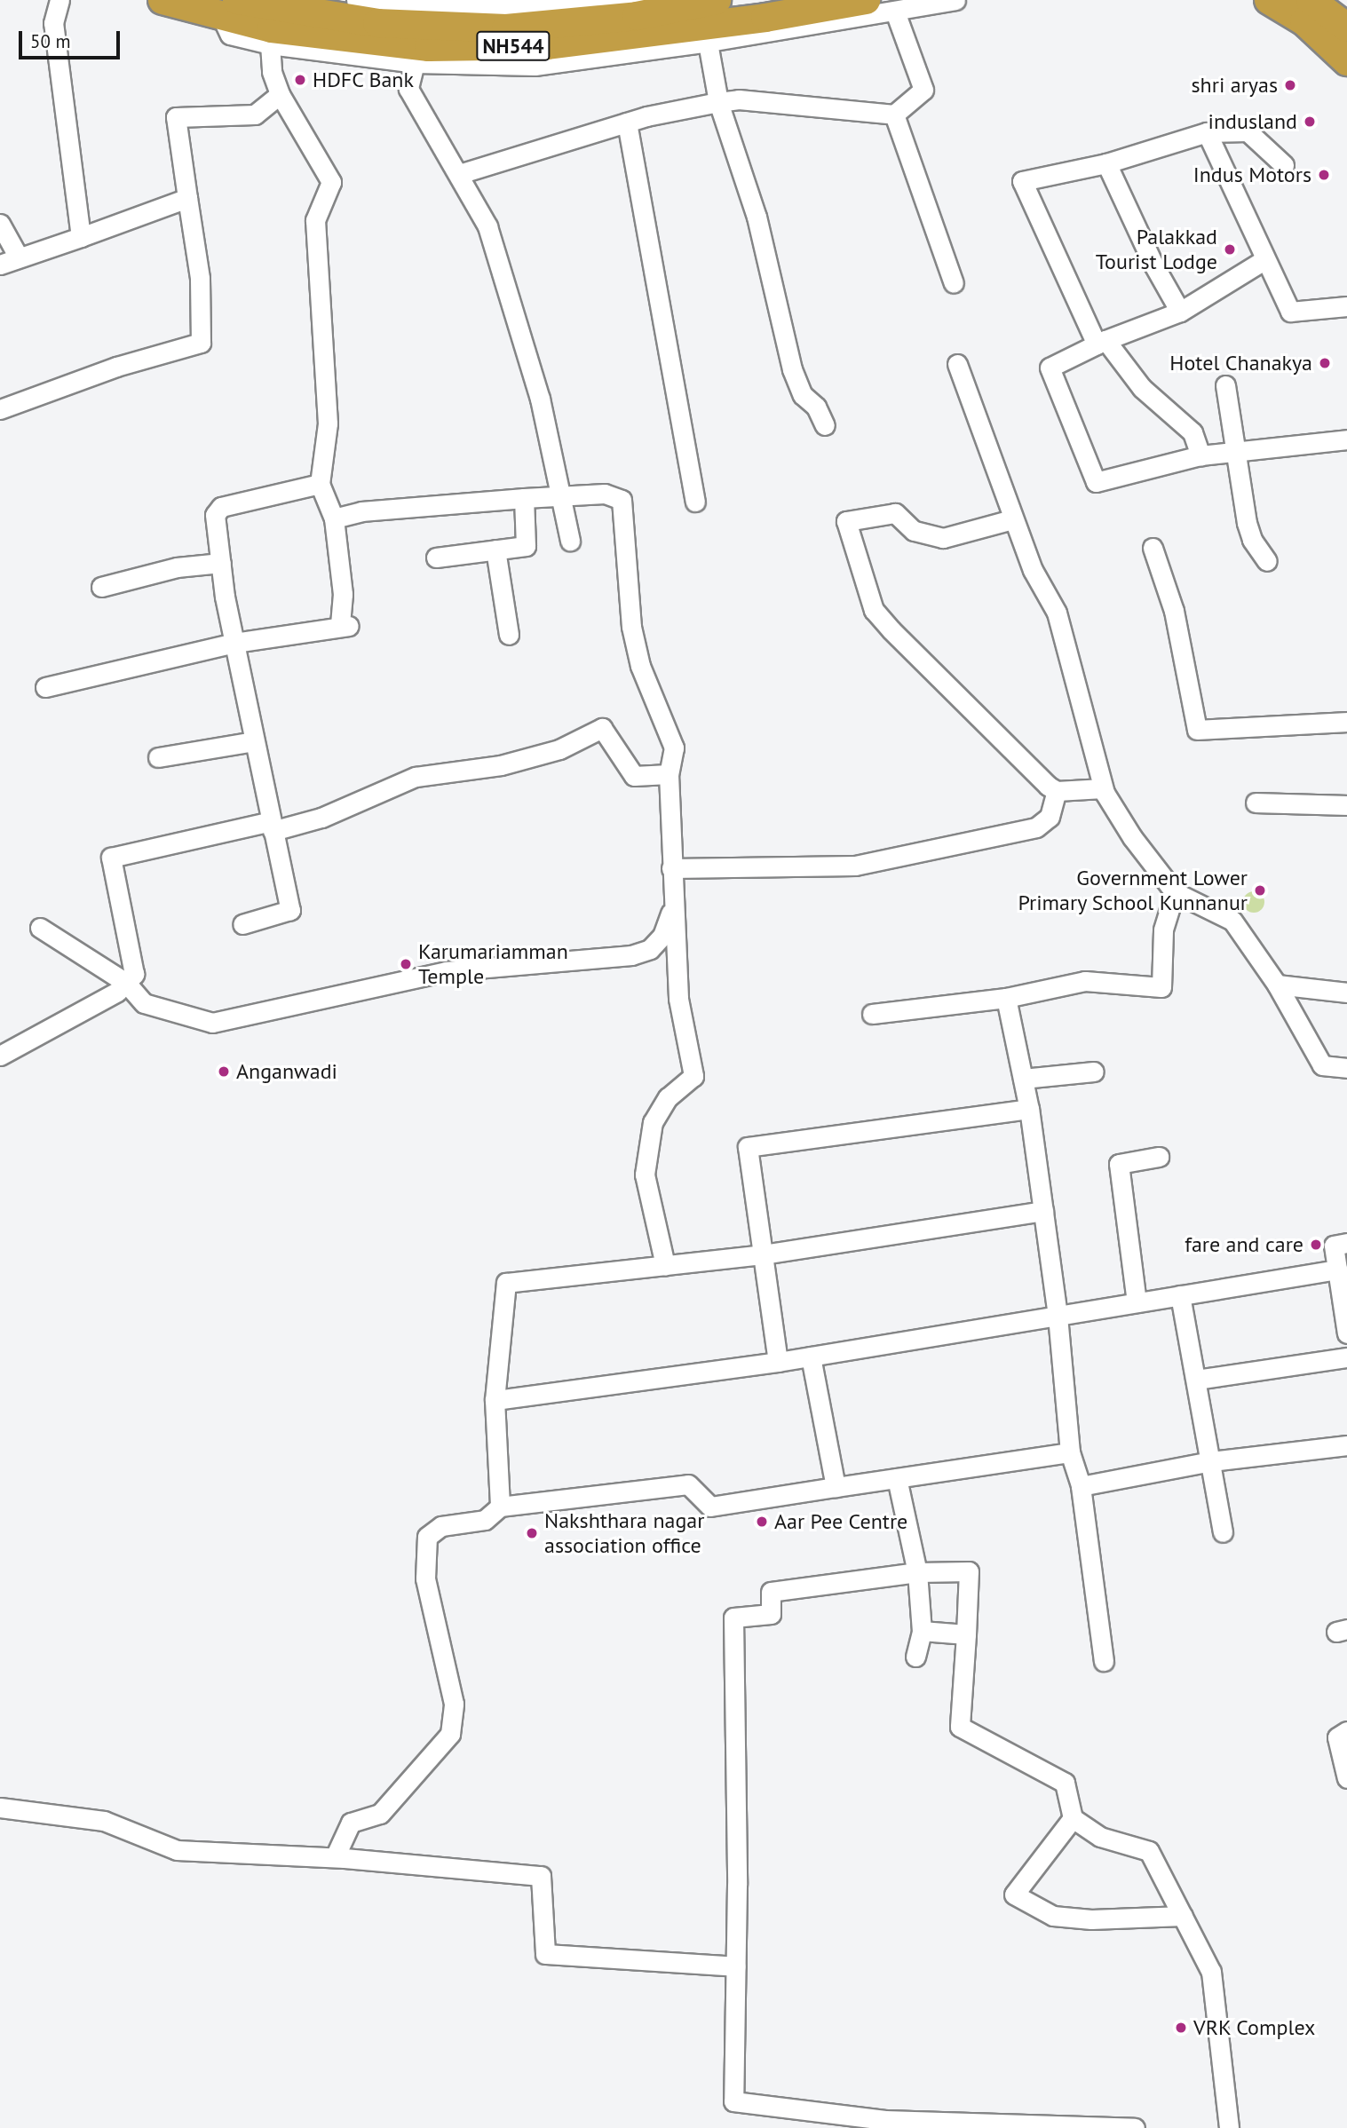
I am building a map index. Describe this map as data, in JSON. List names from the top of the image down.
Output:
{
  "streets": {
    "highway": ["NH544"]
  },
  "places": [
    "HDFC Bank",
    "shri aryas",
    "indusland",
    "Indus Motors",
    "Palakkad Tourist Lodge",
    "Hotel Chanakya",
    "Government Lower Primary School Kunnanur",
    "Karumariamman Temple",
    "Anganwadi",
    "fare and care",
    "Aar Pee Centre",
    "Nakshthara nagar association office",
    "VRK Complex"
  ],
  "scale_bar": "50 m"
}
